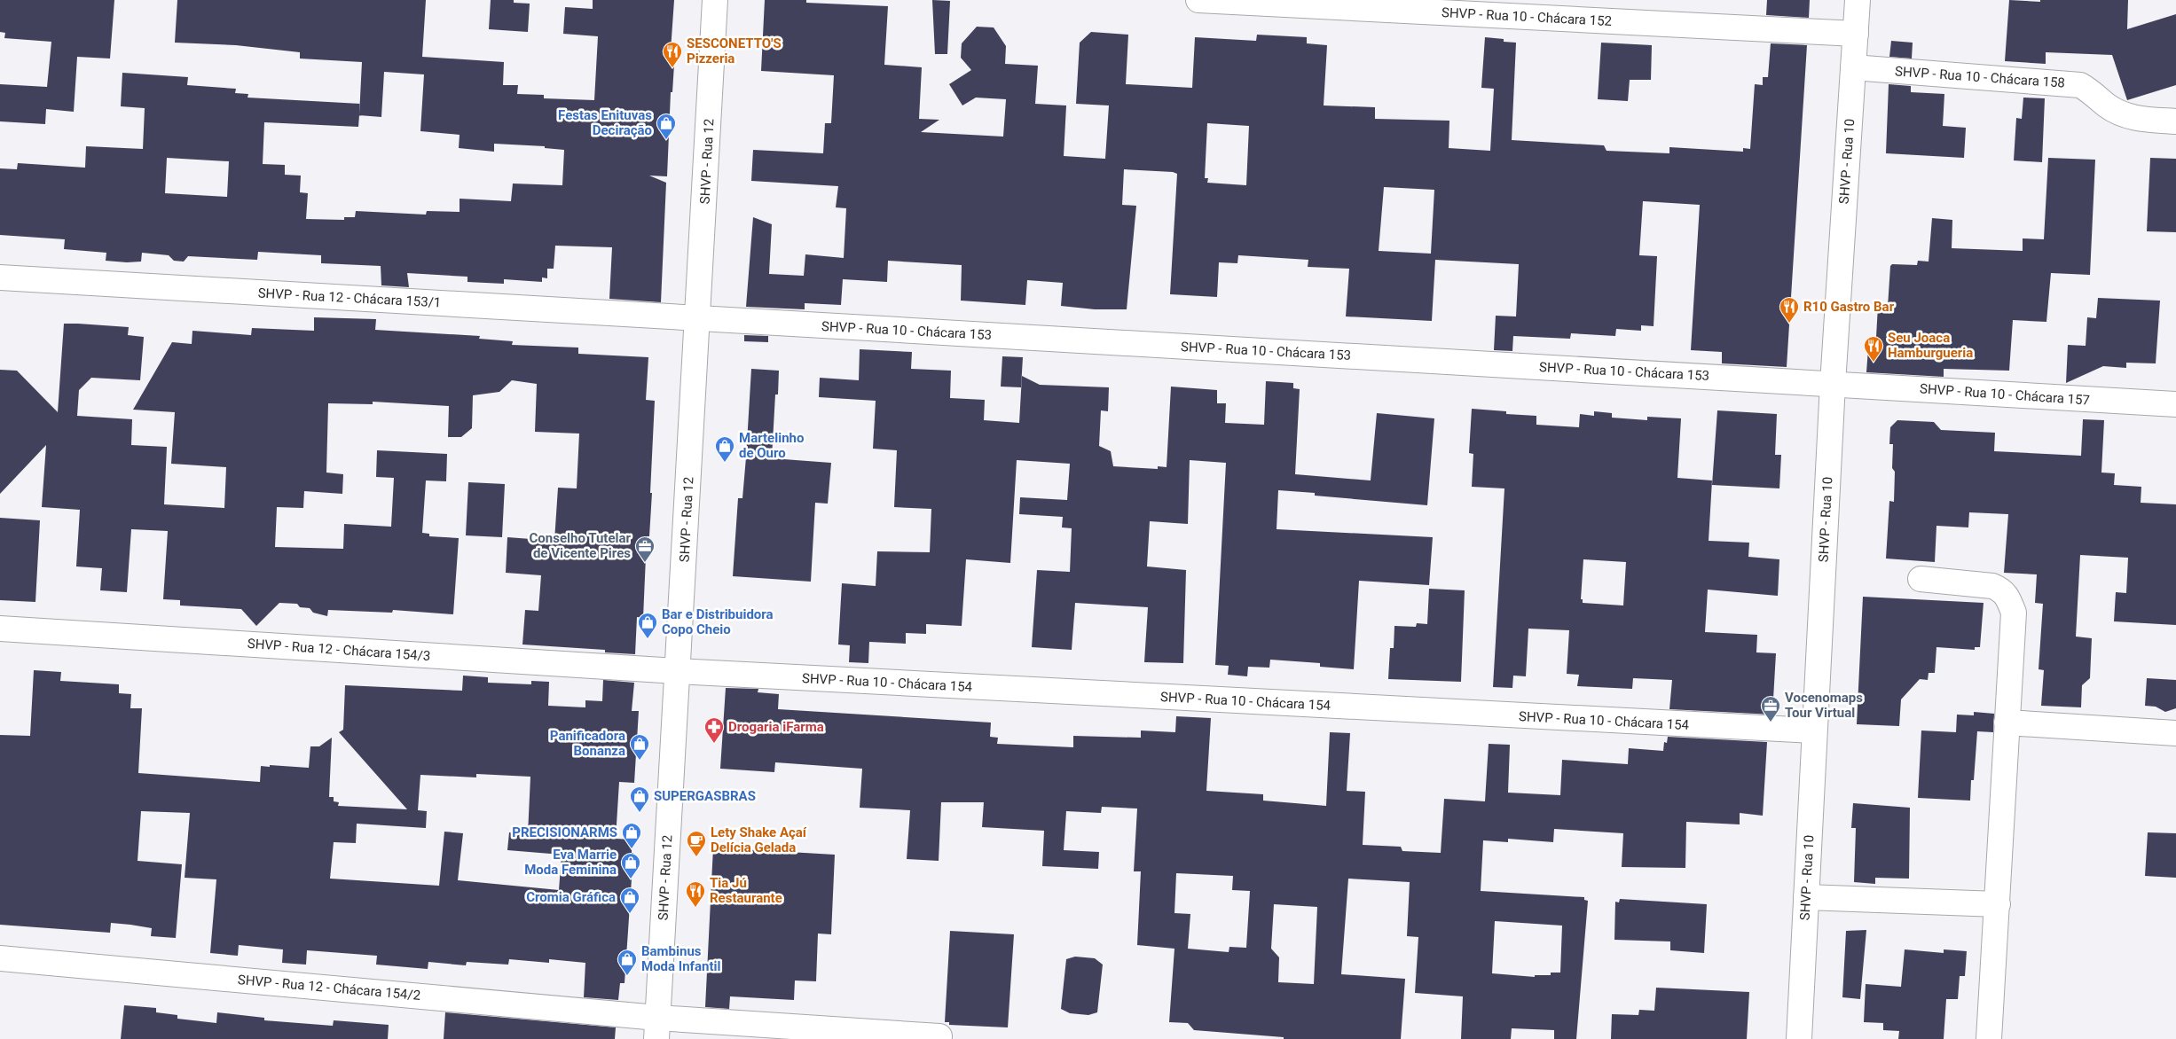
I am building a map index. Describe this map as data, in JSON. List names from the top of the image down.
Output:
{
  "streets": {
    "street": [
      "SHVP - Rua 10 - Chácara 152",
      "SHVP - Rua 10 - Chácara 158",
      "SHVP - Rua 12",
      "SHVP - Rua 10",
      "SHVP - Rua 12 - Chácara 153/1",
      "SHVP - Rua 10 - Chácara 153",
      "SHVP - Rua 10 - Chácara 157",
      "SHVP - Rua 12 - Chácara 154/3",
      "SHVP - Rua 10 - Chácara 154",
      "SHVP - Rua 12 - Chácara 154/2"
    ]
  },
  "crossings": [
    ["SHVP - Rua 10 - Chácara 152", "SHVP - Rua 10"],
    ["SHVP - Rua 10 - Chácara 158", "SHVP - Rua 10"],
    ["SHVP - Rua 12", "SHVP - Rua 12 - Chácara 153/1"],
    ["SHVP - Rua 12", "SHVP - Rua 10 - Chácara 153"],
    ["SHVP - Rua 12", "SHVP - Rua 12 - Chácara 154/3"],
    ["SHVP - Rua 12", "SHVP - Rua 10 - Chácara 154"],
    ["SHVP - Rua 12", "SHVP - Rua 12 - Chácara 154/2"],
    ["SHVP - Rua 10", "SHVP - Rua 10 - Chácara 153"],
    ["SHVP - Rua 10", "SHVP - Rua 10 - Chácara 157"],
    ["SHVP - Rua 10", "SHVP - Rua 10 - Chácara 154"],
    ["SHVP - Rua 12 - Chácara 153/1", "SHVP - Rua 10 - Chácara 153"],
    ["SHVP - Rua 10 - Chácara 153", "SHVP - Rua 10 - Chácara 157"],
    ["SHVP - Rua 12 - Chácara 154/3", "SHVP - Rua 10 - Chácara 154"]
  ],
  "places": {
    "restaurant": [
      "SESCONETTO'S Pizzeria",
      "R10 Gastro Bar",
      "Seu Joaca Hamburgueria",
      "Tia Jú Restaurante"
    ],
    "shop": [
      "Festas Enituvas Deciração",
      "Martelinho de Ouro",
      "Bar e Distribuidora Copo Cheio",
      "Panificadora Bonanza",
      "SUPERGASBRAS",
      "PRECISIONARMS",
      "Eva Marrie Moda Feminina",
      "Cromia Gráfica",
      "Bambinus Moda Infantil"
    ],
    "office": ["Conselho Tutelar de Vicente Pires", "Vocenomaps Tour Virtual"],
    "pharmacy": ["Drogaria iFarma"],
    "cafe": ["Lety Shake Açaí Delícia Gelada"]
  }
}
